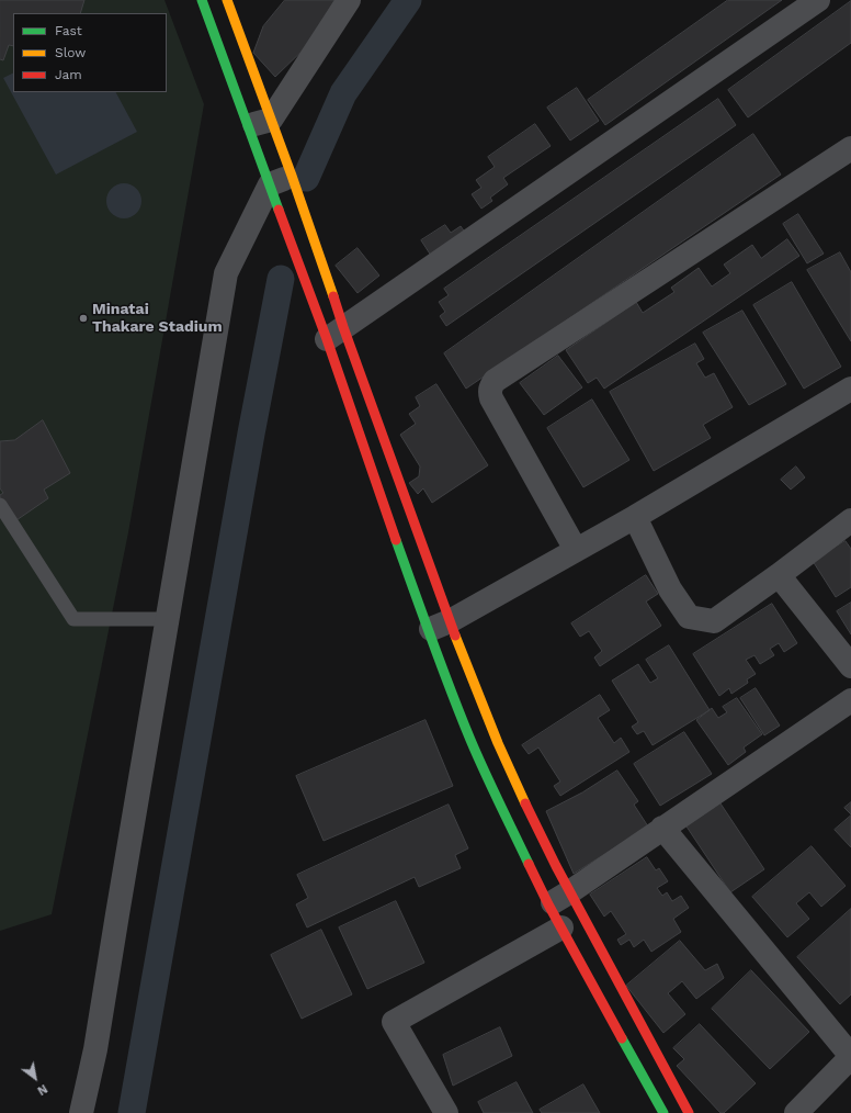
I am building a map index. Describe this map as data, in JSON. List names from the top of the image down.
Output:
{
  "places": ["Minatai Thakare Stadium"],
  "legend": ["Fast", "Slow", "Jam"],
  "north": "bottom right"
}
